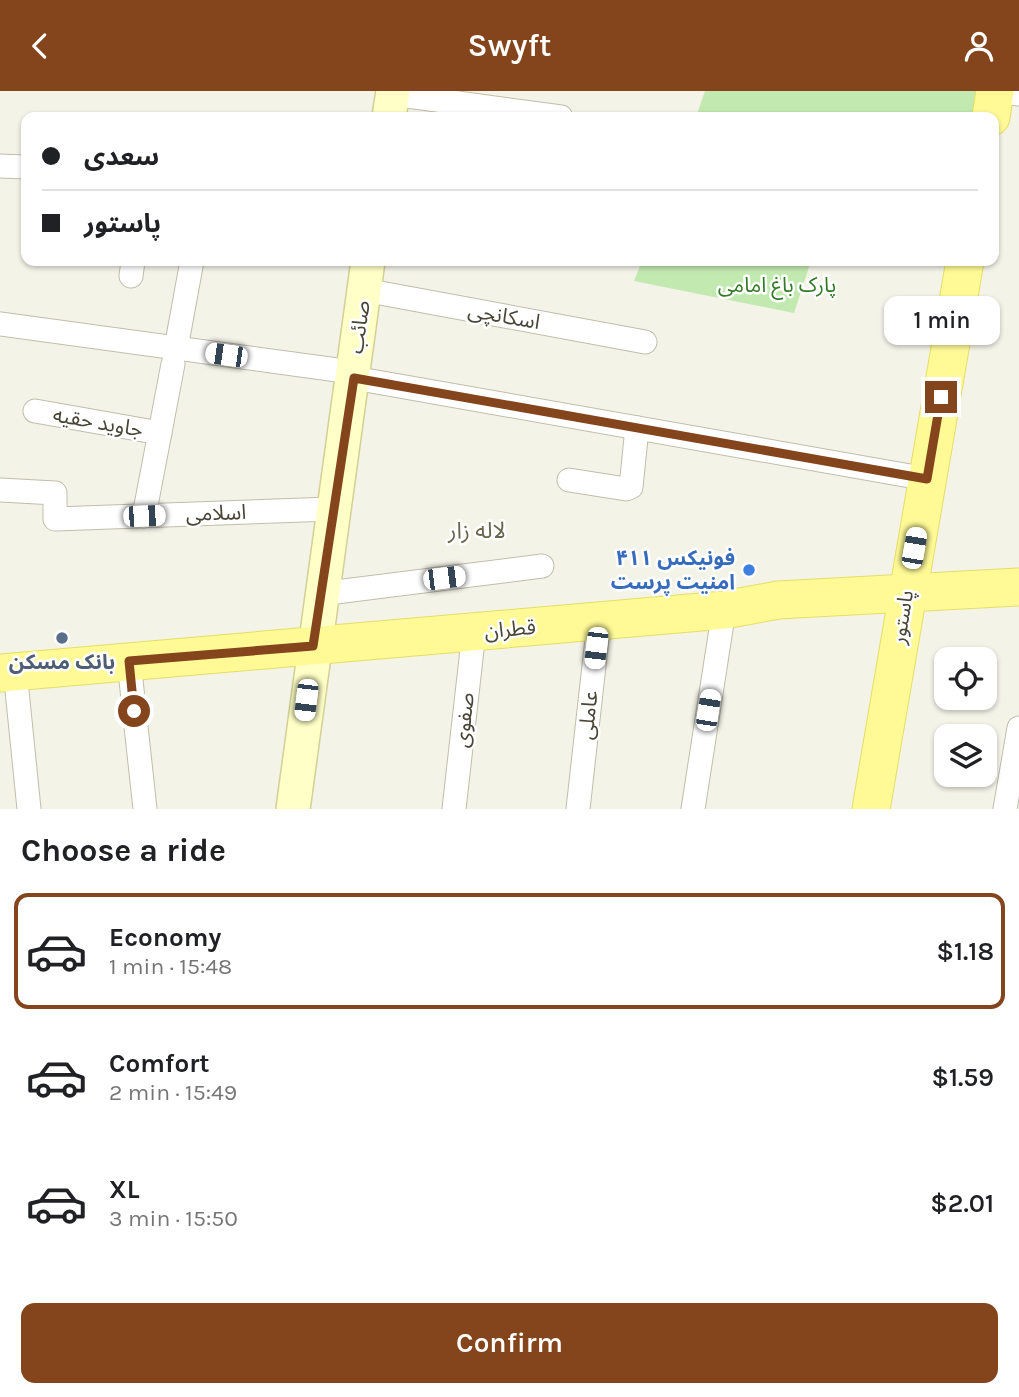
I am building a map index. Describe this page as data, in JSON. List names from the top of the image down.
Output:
{
  "streets": {
    "main road": ["صائب", "پاستور", "قطران"],
    "street": [
      "اسکانچی",
      "جاوید حقیه",
      "اسلامی",
      "عاملی",
      "صفوی"
    ]
  },
  "crossings": [
    ["اسکانچی", "صائب"],
    ["صائب", "اسلامی"],
    ["صائب", "قطران"],
    ["پاستور", "قطران"],
    ["قطران", "عاملی"],
    ["قطران", "صفوی"]
  ],
  "districts": ["لاله زار"],
  "parks": ["پارک باغ امامی"],
  "places": ["فونیکس ۴۱۱ امنیت پرست", "بانک مسکن"],
  "page": {
    "header": "Swyft",
    "banner": ["سعدی", "پاستور"],
    "bubble": "1 min",
    "heading": "Choose a ride",
    "list": [
      {
        "name": "Economy",
        "note": "1 min · 15:48",
        "value": "$1.18"
      },
      {
        "name": "Comfort",
        "note": "2 min · 15:49",
        "value": "$1.59"
      },
      {
        "name": "XL",
        "note": "3 min · 15:50",
        "value": "$2.01"
      }
    ],
    "buttons": "Confirm"
  }
}
